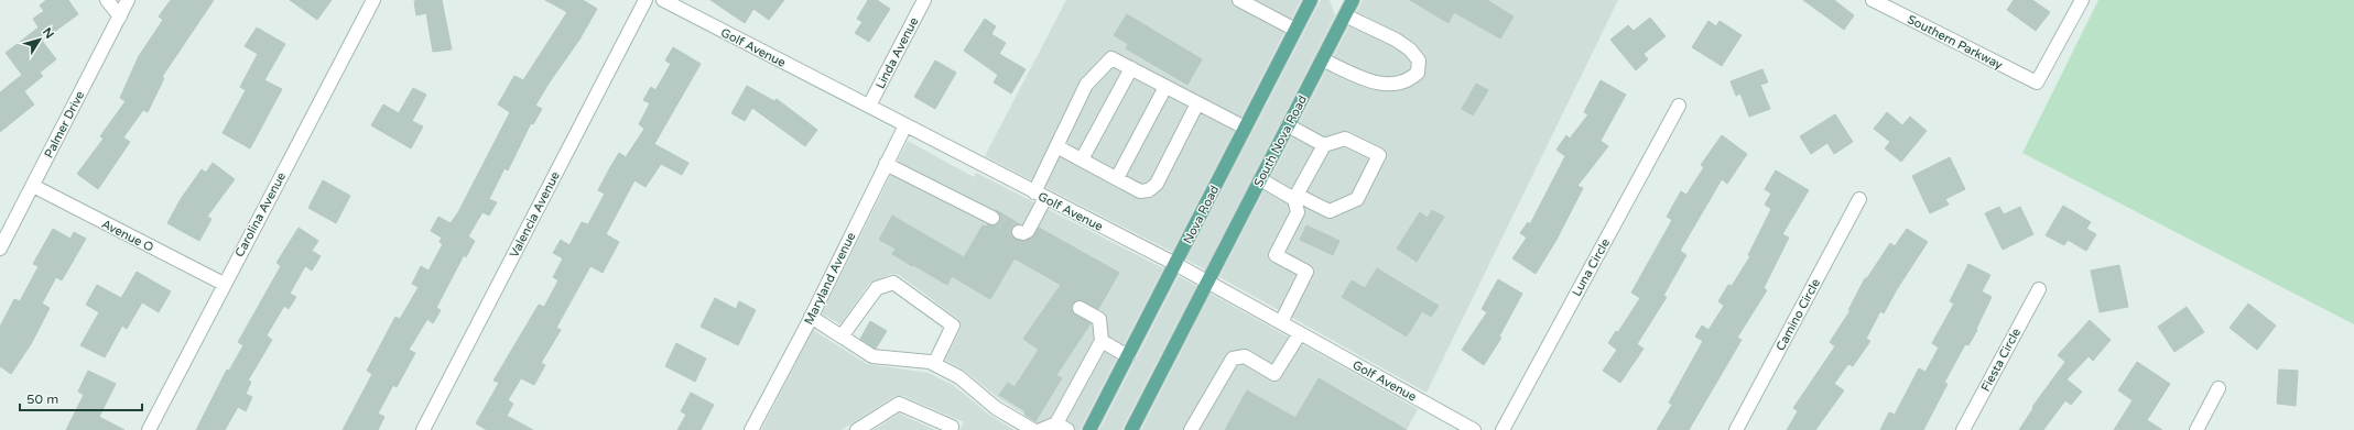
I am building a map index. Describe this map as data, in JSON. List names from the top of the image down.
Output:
{
  "streets": {
    "main road": ["South Nova Road", "Nova Road"],
    "street": [
      "Southern Parkway",
      "Golf Avenue",
      "Linda Avenue",
      "Palmer Drive",
      "Carolina Avenue",
      "Valencia Avenue",
      "Avenue O",
      "Luna Circle",
      "Maryland Avenue",
      "Camino Circle",
      "Fiesta Circle"
    ]
  },
  "crossings": [
    ["Golf Avenue", "Linda Avenue"],
    ["Golf Avenue", "South Nova Road"],
    ["Golf Avenue", "Nova Road"],
    ["Golf Avenue", "Maryland Avenue"],
    ["Palmer Drive", "Avenue O"],
    ["Carolina Avenue", "Avenue O"]
  ],
  "scale_bar": "50 m",
  "north": "top right"
}
